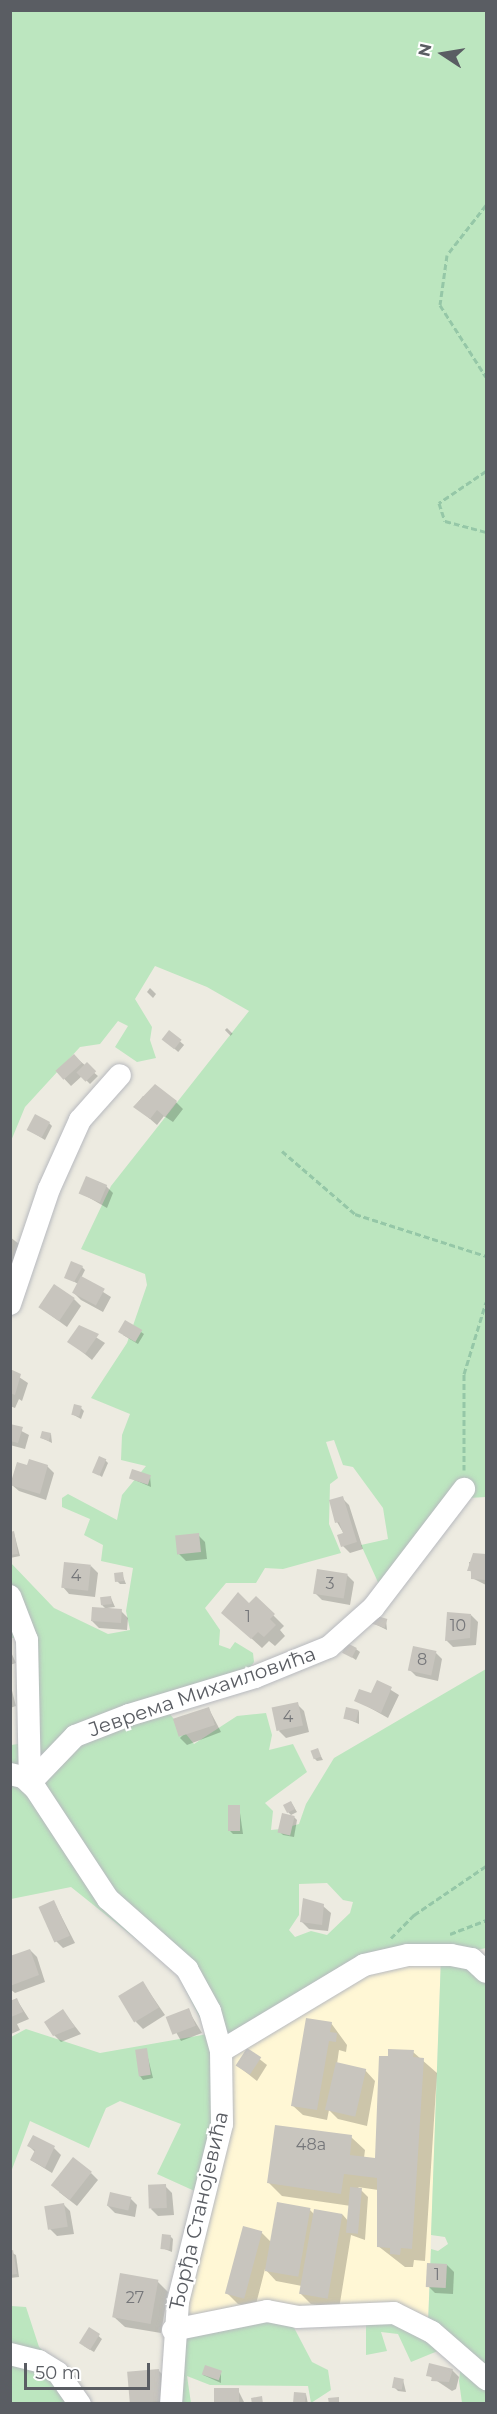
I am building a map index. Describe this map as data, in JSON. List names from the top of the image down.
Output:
{
  "streets": {
    "street": ["Јеврема Михаиловића", "Ђорђа Станојевића"]
  },
  "crossings": [
    ["Јеврема Михаиловића", "Ђорђа Станојевића"]
  ],
  "house_numbers": [
    "4",
    "3",
    "1",
    "10",
    "8",
    "4",
    "48a",
    "1",
    "27"
  ],
  "scale_bar": "50 m",
  "north": "left"
}
